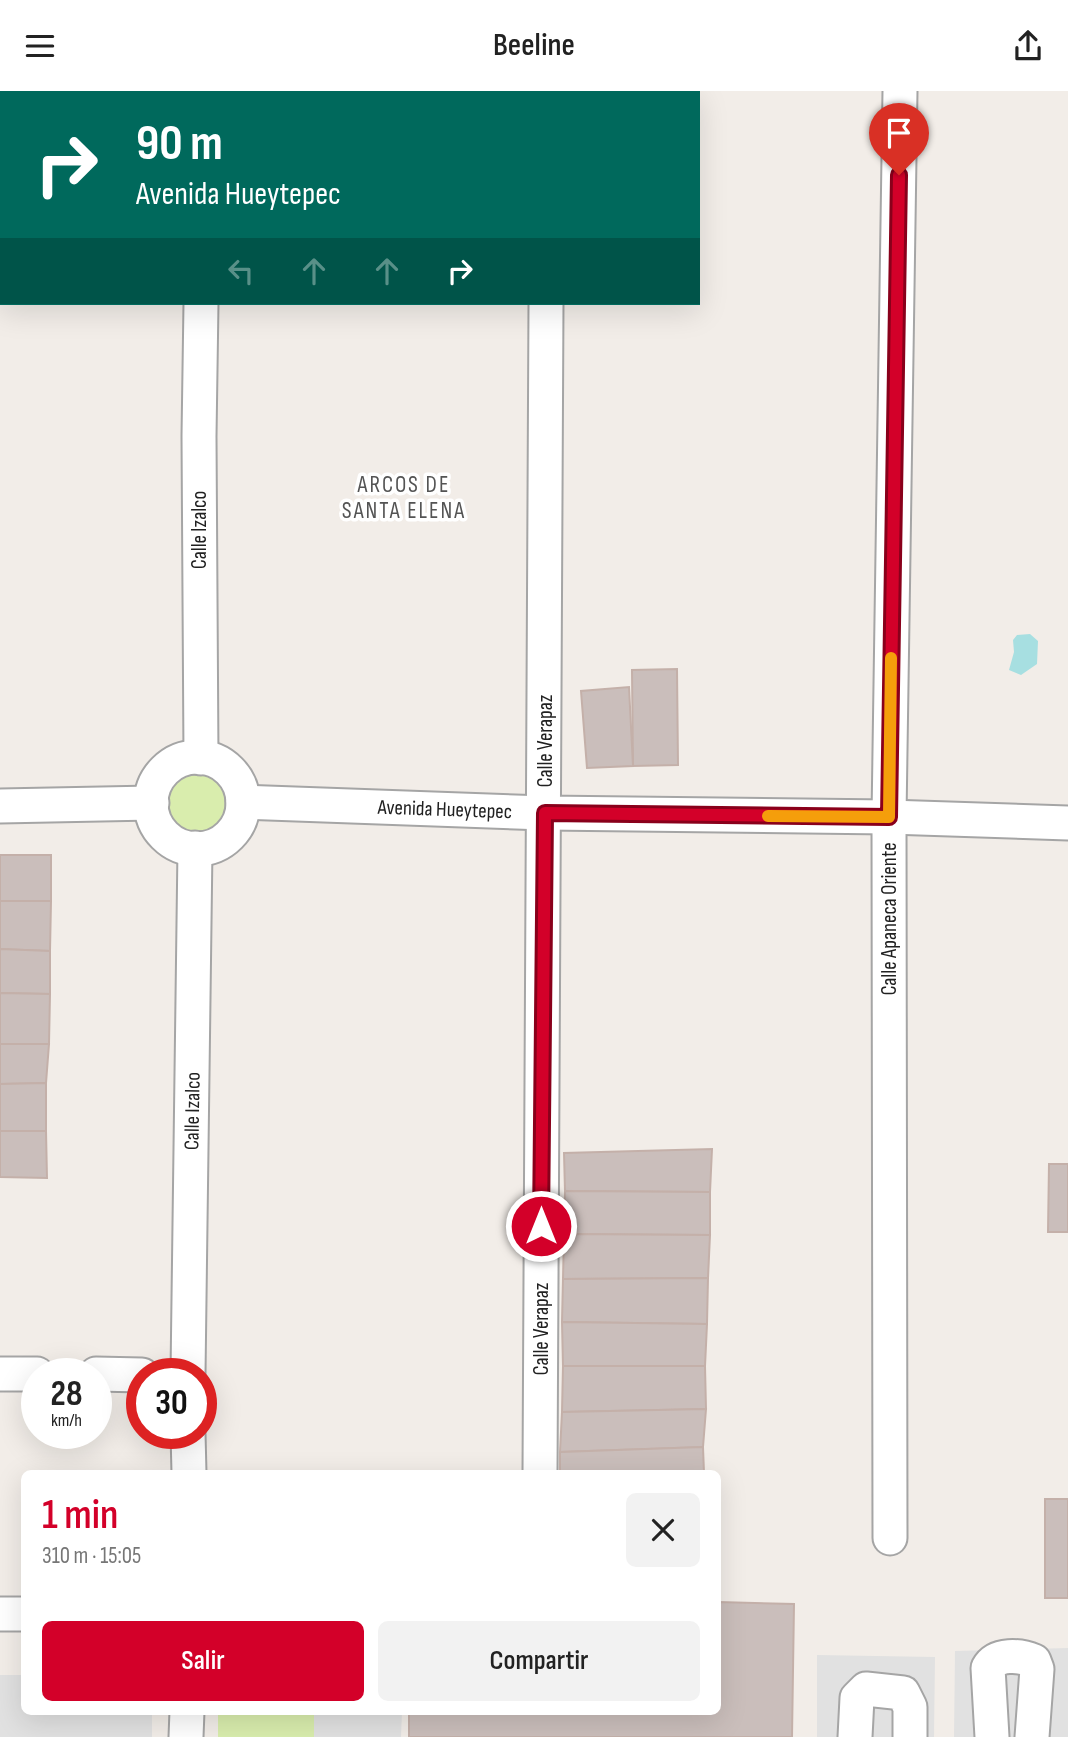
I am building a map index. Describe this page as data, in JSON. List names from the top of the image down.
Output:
{
  "streets": {
    "street": [
      "Calle Izalco",
      "Calle Verapaz",
      "Avenida Hueytepec",
      "Calle Apaneca Oriente"
    ]
  },
  "crossings": [
    ["Calle Izalco", "Avenida Hueytepec"],
    ["Calle Verapaz", "Avenida Hueytepec"],
    ["Avenida Hueytepec", "Calle Apaneca Oriente"]
  ],
  "districts": ["ARCOS DE SANTA ELENA"],
  "page": {
    "header": "Beeline",
    "turn": ["90 m", "Avenida Hueytepec"],
    "speed": "28 km/h",
    "limit": "30",
    "heading": ["1 min", "310 m · 15:05"],
    "buttons": ["Salir", "Compartir"]
  }
}
